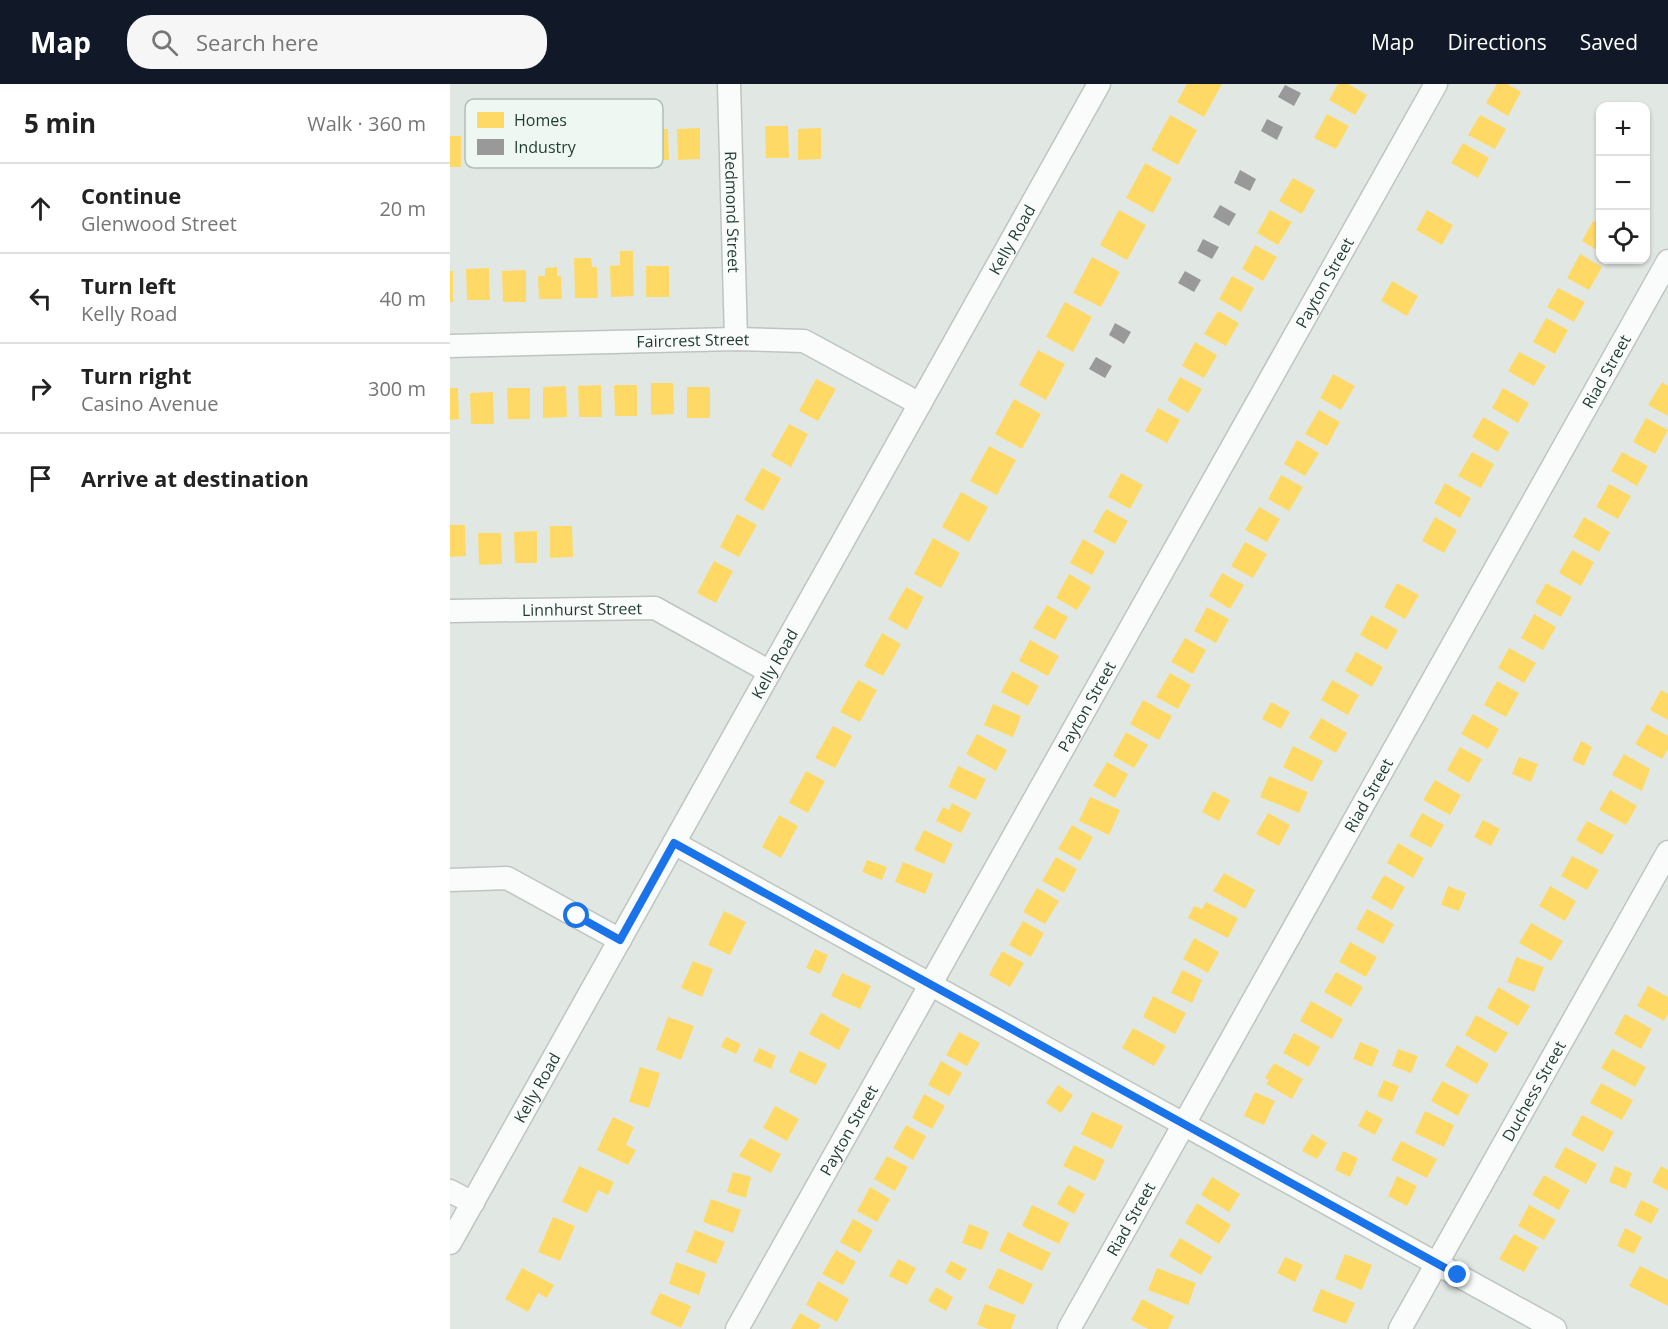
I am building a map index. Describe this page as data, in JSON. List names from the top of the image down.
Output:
{
  "streets": {
    "street": [
      "Redmond Street",
      "Kelly Road",
      "Payton Street",
      "Faircrest Street",
      "Riad Street",
      "Linnhurst Street",
      "Duchess Street"
    ]
  },
  "crossings": [
    ["Redmond Street", "Faircrest Street"],
    ["Kelly Road", "Faircrest Street"],
    ["Kelly Road", "Linnhurst Street"]
  ],
  "legend": ["Homes", "Industry"],
  "page": {
    "header": "Map",
    "search": "Search here",
    "nav": ["Map", "Directions", "Saved"],
    "heading": ["5 min", "Walk · 360 m"],
    "map_buttons": ["+", "−"],
    "list": [
      ["Continue", "Glenwood Street", "20 m"],
      ["Turn left", "Kelly Road", "40 m"],
      ["Turn right", "Casino Avenue", "300 m"],
      "Arrive at destination"
    ]
  }
}
